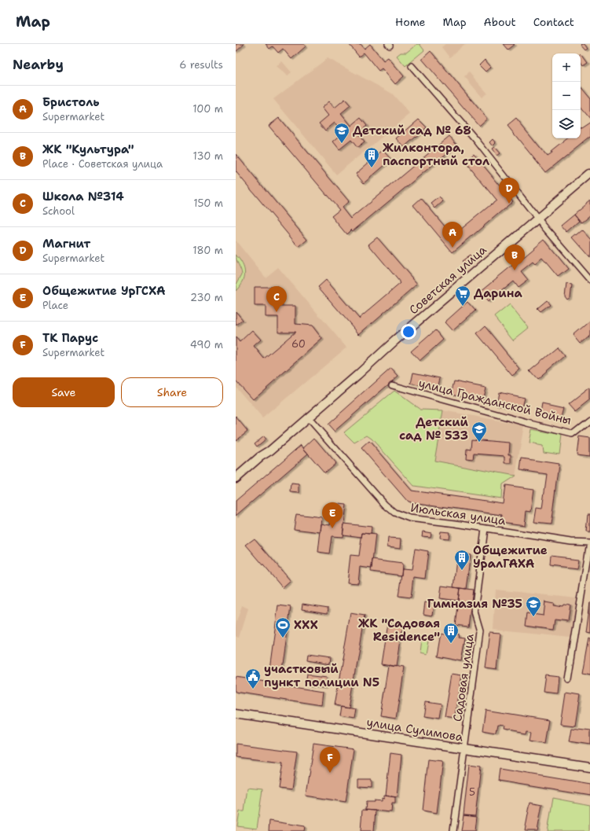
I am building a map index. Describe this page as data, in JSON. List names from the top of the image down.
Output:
{
  "streets": {
    "street": [
      "Советская улица",
      "улица Гражданской Войны",
      "Июльская улица",
      "Садовая улица",
      "улица Сулимова"
    ]
  },
  "crossings": [
    ["Советская улица", "Июльская улица"],
    ["Июльская улица", "Садовая улица"],
    ["Садовая улица", "улица Сулимова"]
  ],
  "places": {
    "school or university": ["Детский сад № 68", "Детский сад № 533", "Гимназия №35"],
    "building": ["Жилконтора, паспортный стол", "Общежитие УралГАХА", "ЖК \"Садовая Residence\""],
    "supermarket": ["Дарина"],
    "sports": ["XXX"],
    "public building": ["участковый пункт полиции N5"]
  },
  "house_numbers": ["60", "5"],
  "page": {
    "header": "Map",
    "nav": [
      "Home",
      "Map",
      "About",
      "Contact"
    ],
    "heading": ["Nearby", "6 results"],
    "map_buttons": ["+", "−"],
    "list": [
      {
        "mark": "A",
        "name": "Бристоль",
        "note": "Supermarket",
        "value": "100 m"
      },
      {
        "mark": "B",
        "name": "ЖК \"Культура\"",
        "note": "Place · Советская улица",
        "value": "130 m"
      },
      {
        "mark": "C",
        "name": "Школа №314",
        "note": "School",
        "value": "150 m"
      },
      {
        "mark": "D",
        "name": "Магнит",
        "note": "Supermarket",
        "value": "180 m"
      },
      {
        "mark": "E",
        "name": "Общежитие УрГСХА",
        "note": "Place",
        "value": "230 m"
      },
      {
        "mark": "F",
        "name": "ТК Парус",
        "note": "Supermarket",
        "value": "490 m"
      }
    ],
    "pins": [
      "D",
      "A",
      "B",
      "C",
      "E",
      "F"
    ],
    "buttons": ["Save", "Share"]
  }
}
